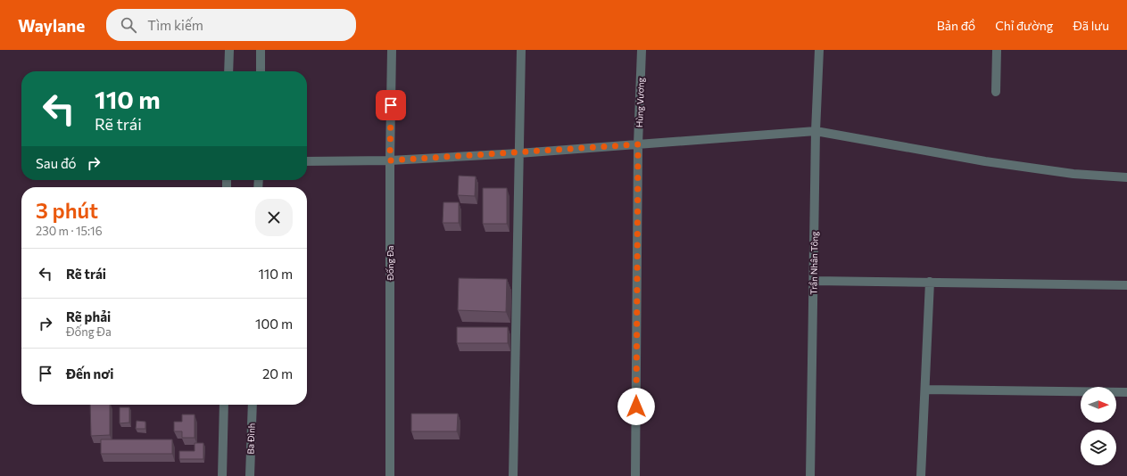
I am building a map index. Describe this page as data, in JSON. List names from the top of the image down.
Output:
{
  "streets": {
    "street": [
      "Hùng Vương",
      "Đống Đa",
      "Trần Nhân Tông",
      "Ba Đình"
    ]
  },
  "north": "right",
  "page": {
    "header": "Waylane",
    "search": "Tìm kiếm",
    "nav": ["Bản đồ", "Chỉ đường", "Đã lưu"],
    "turn": ["110 m", "Rẽ trái"],
    "then": "Sau đó",
    "heading": ["3 phút", "230 m · 15:16"],
    "list": [
      {
        "name": "Rẽ trái",
        "value": "110 m"
      },
      {
        "name": "Rẽ phải",
        "note": "Đống Đa",
        "value": "100 m"
      },
      {
        "name": "Đến nơi",
        "value": "20 m"
      }
    ]
  }
}
